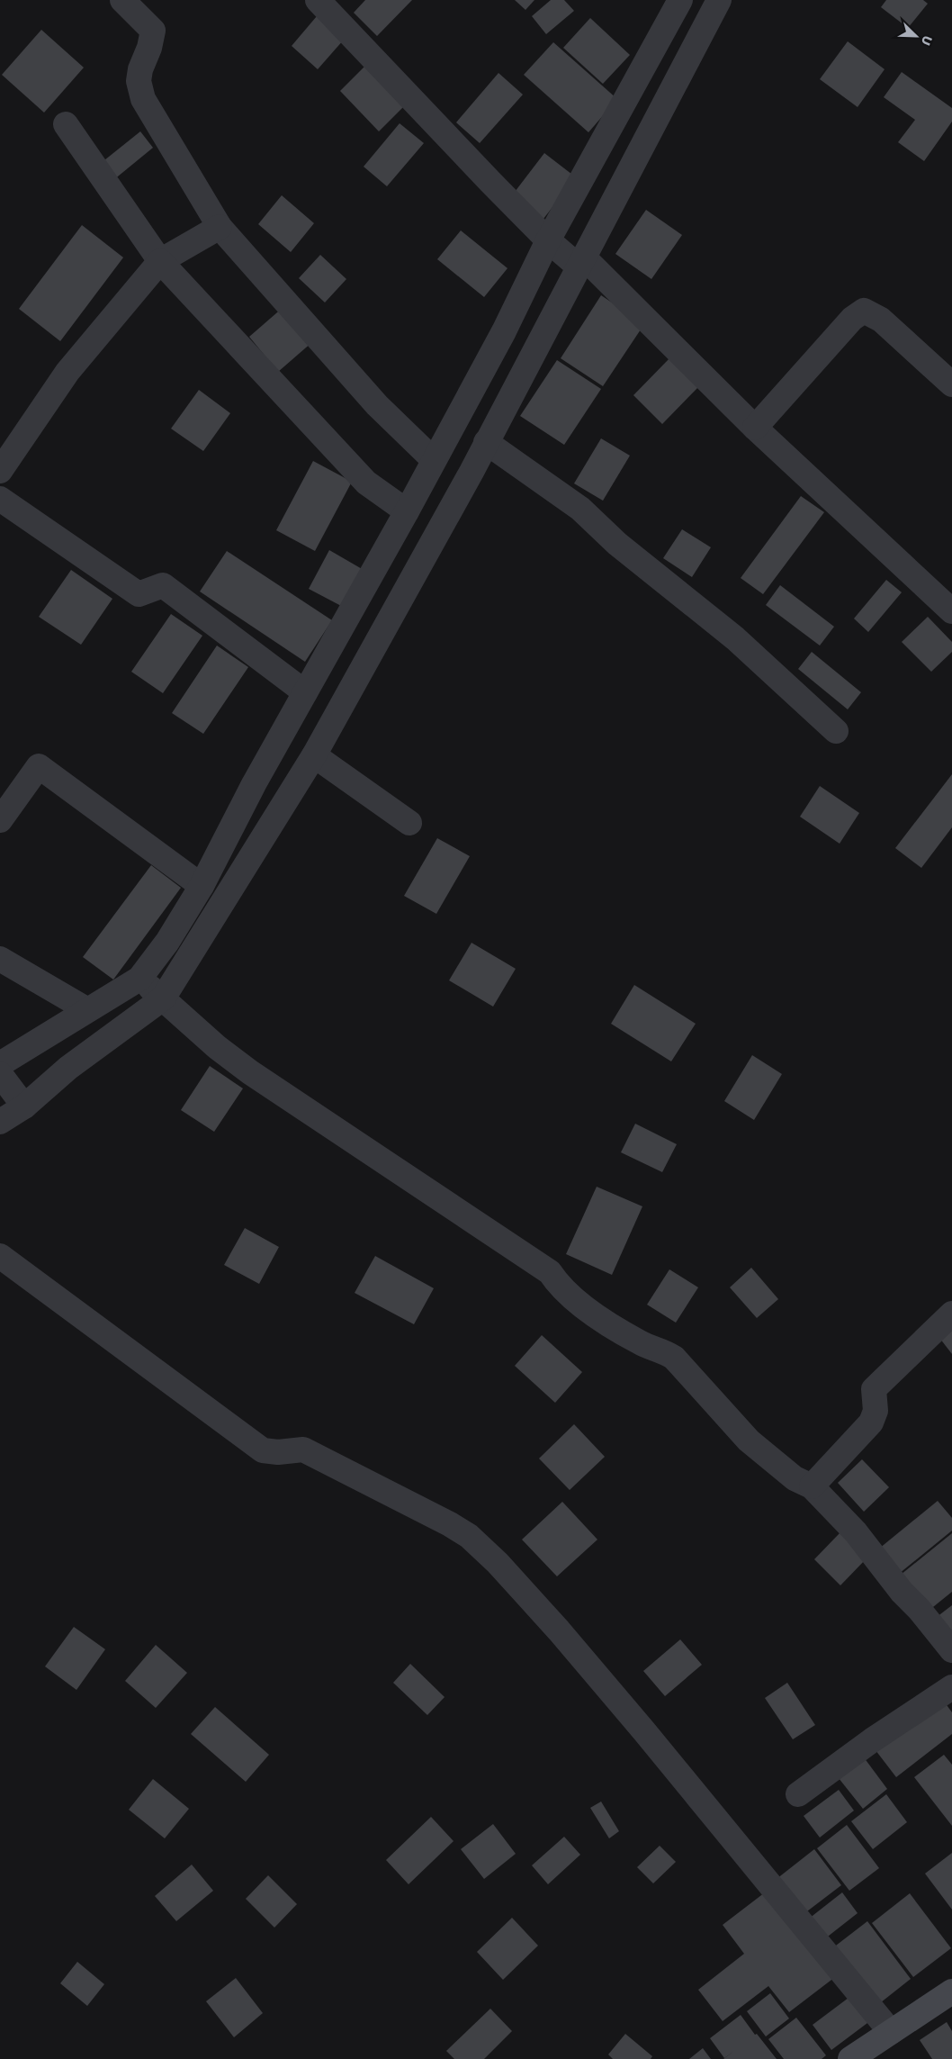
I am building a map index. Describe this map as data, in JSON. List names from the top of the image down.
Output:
{
  "north": "bottom right"
}
